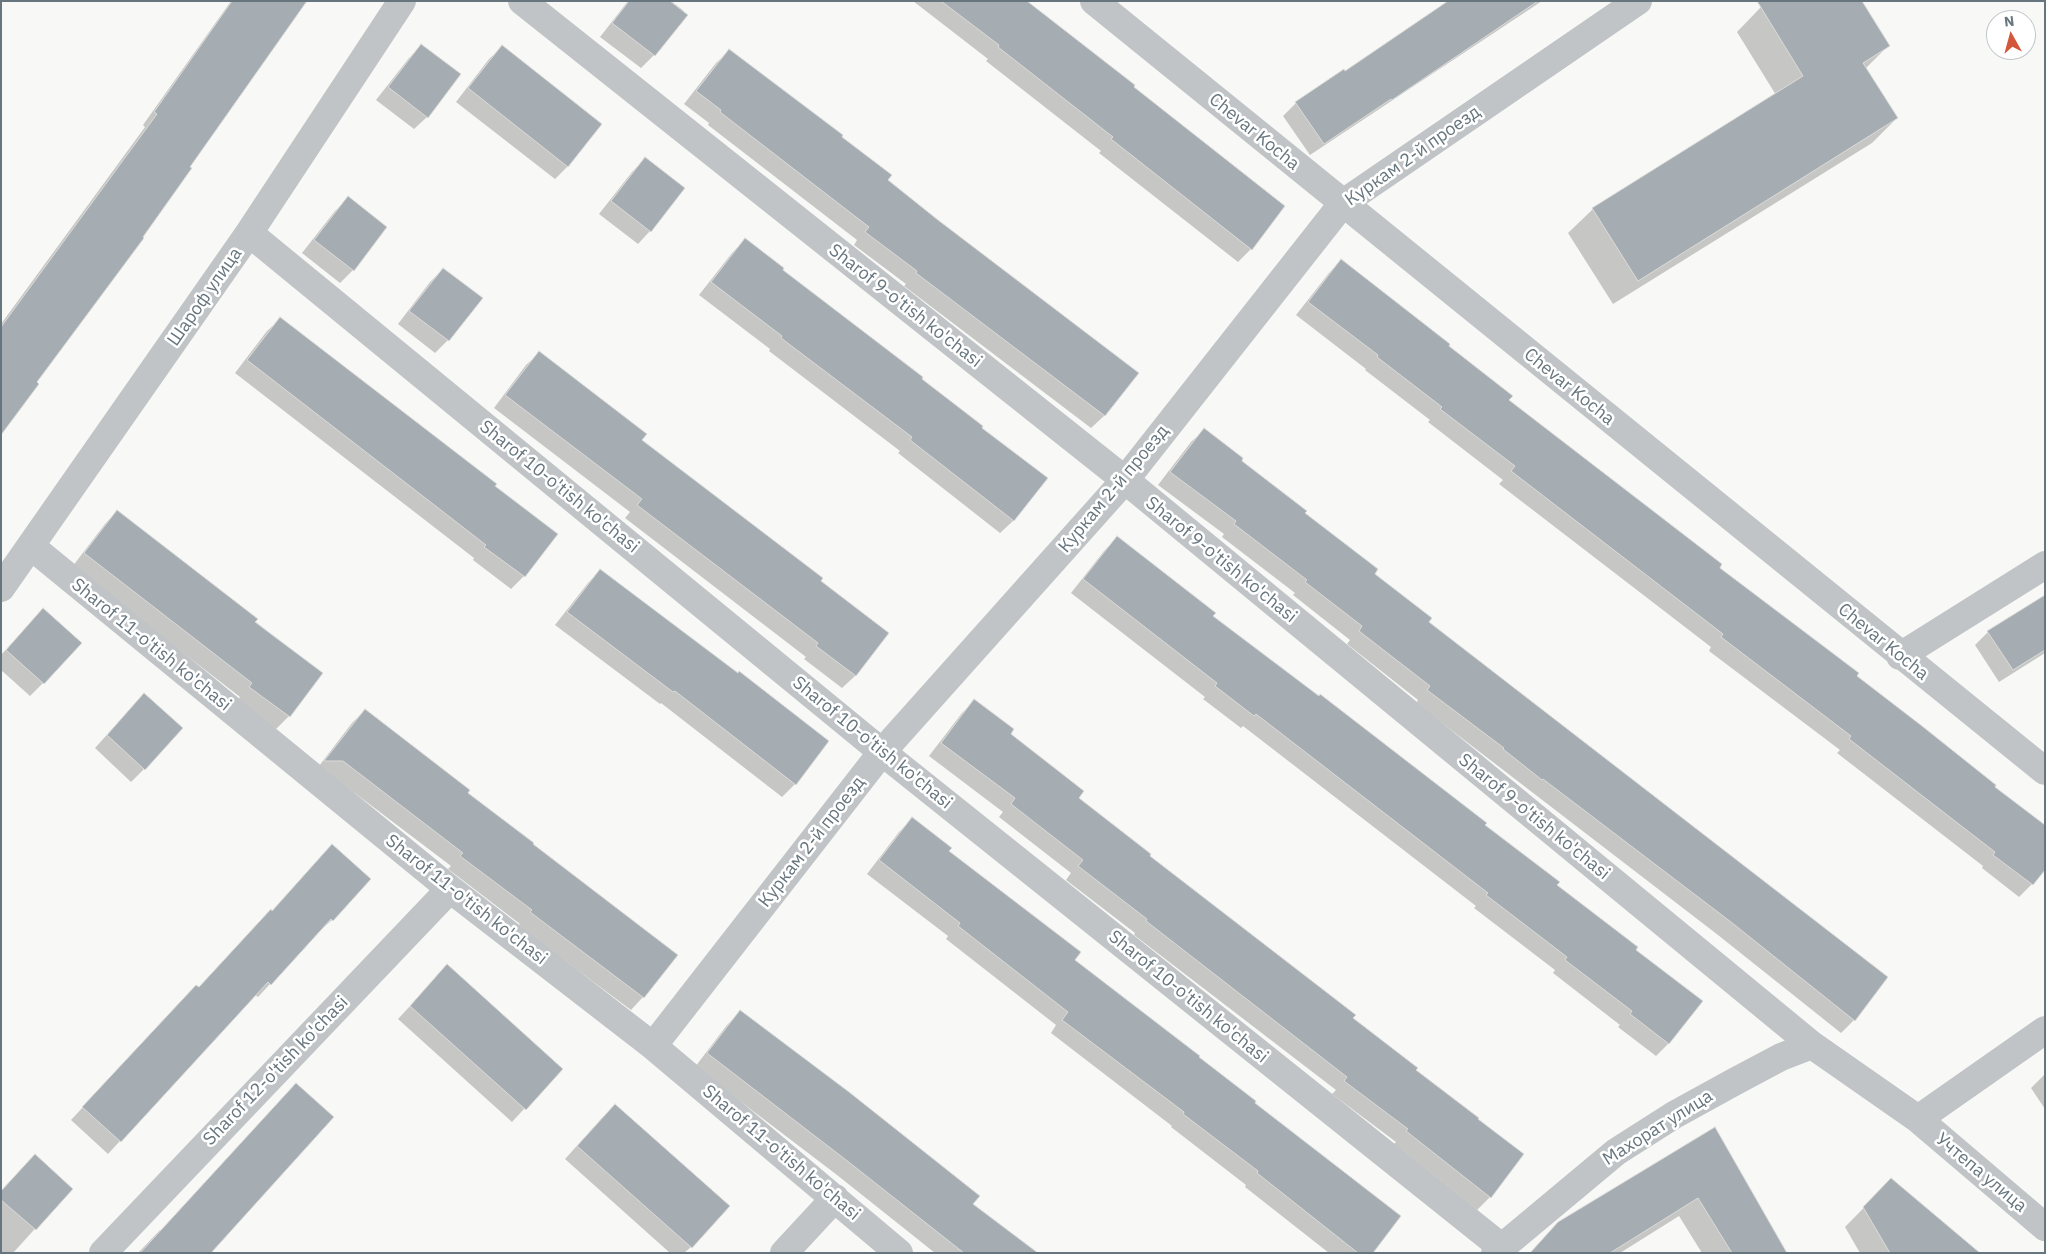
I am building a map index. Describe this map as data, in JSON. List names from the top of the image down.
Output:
{
  "streets": {
    "street": [
      "Chevar Kocha",
      "Куркам 2-й проезд",
      "Шароф улица",
      "Sharof 9-o'tish ko'chasi",
      "Sharof 10-o'tish ko'chasi",
      "Sharof 11-o'tish ko'chasi",
      "Sharof 12-o'tish ko'chasi",
      "Махорат улица",
      "Учтепа улица"
    ]
  },
  "crossings": [
    ["Chevar Kocha", "Куркам 2-й проезд"],
    ["Куркам 2-й проезд", "Sharof 9-o'tish ko'chasi"],
    ["Куркам 2-й проезд", "Sharof 10-o'tish ko'chasi"],
    ["Куркам 2-й проезд", "Sharof 11-o'tish ko'chasi"],
    ["Шароф улица", "Sharof 10-o'tish ko'chasi"],
    ["Шароф улица", "Sharof 11-o'tish ko'chasi"],
    ["Sharof 9-o'tish ko'chasi", "Махорат улица"],
    ["Sharof 9-o'tish ko'chasi", "Учтепа улица"],
    ["Sharof 10-o'tish ko'chasi", "Махорат улица"],
    ["Sharof 11-o'tish ko'chasi", "Sharof 12-o'tish ko'chasi"]
  ],
  "north": "top"
}
